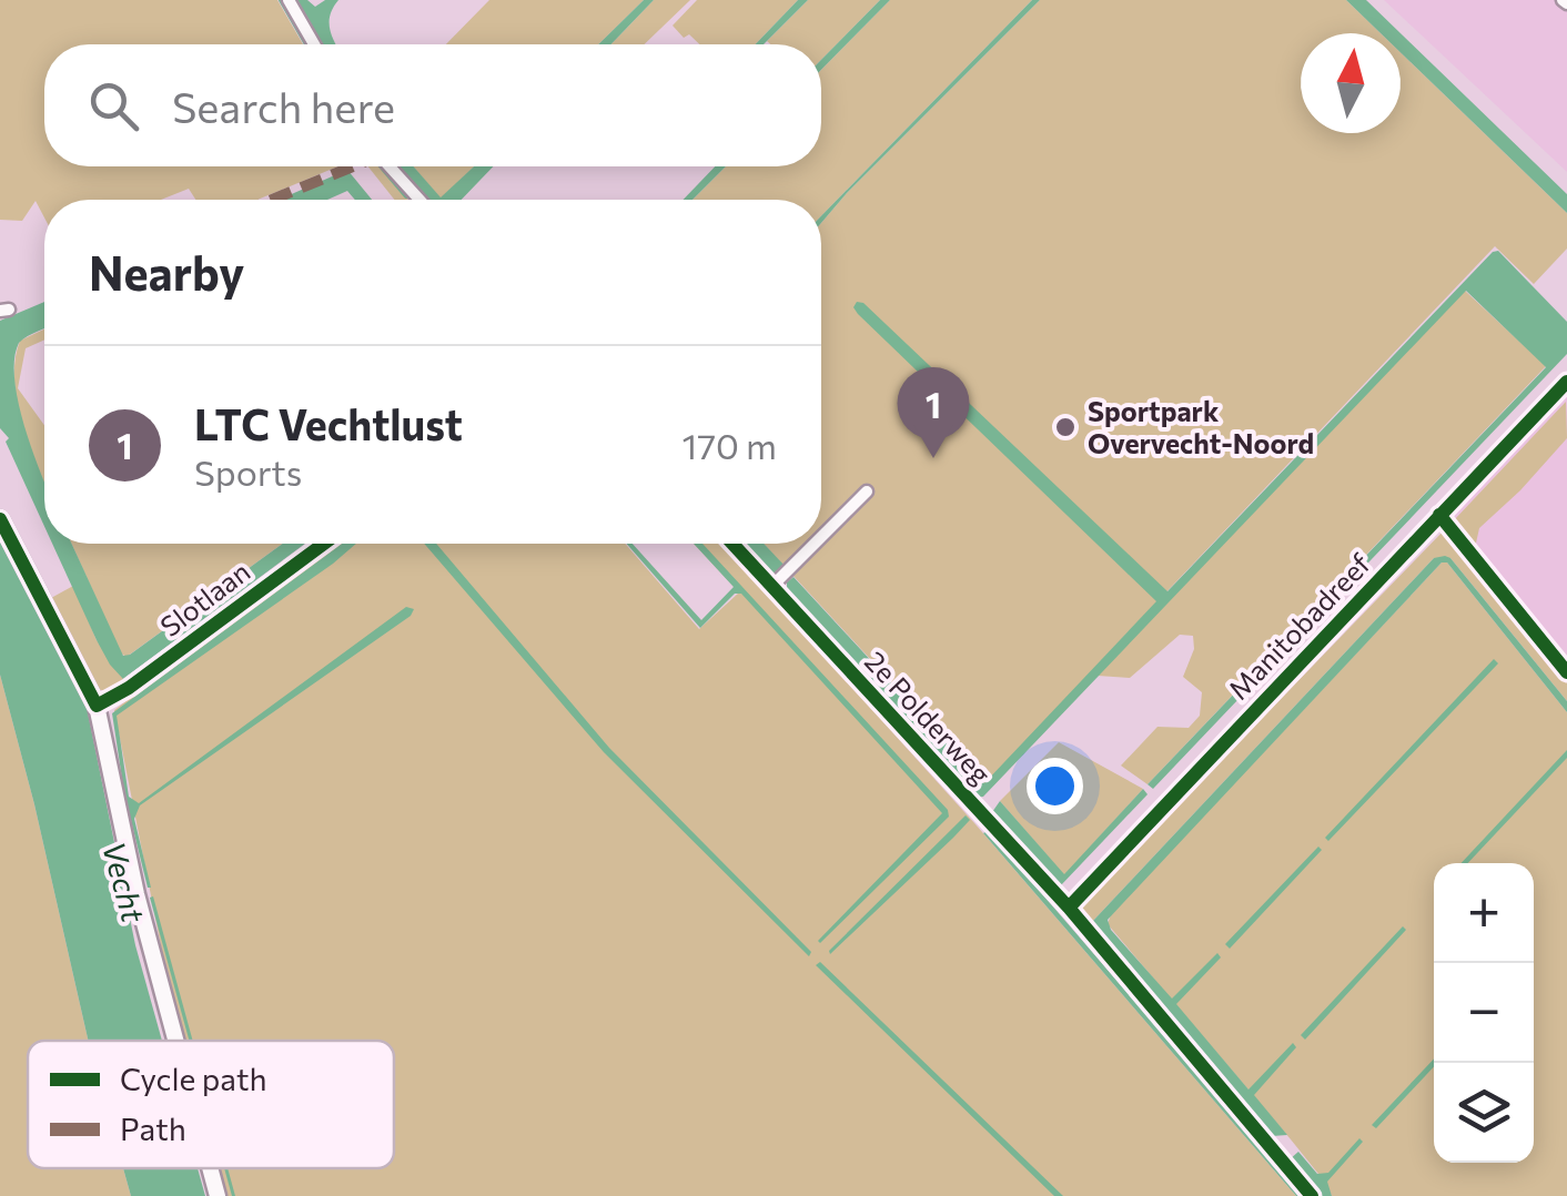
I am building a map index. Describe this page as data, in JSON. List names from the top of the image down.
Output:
{
  "streets": {
    "street": ["Slotlaan", "Manitobadreef", "2e Polderweg"]
  },
  "crossings": [
    ["Manitobadreef", "2e Polderweg"]
  ],
  "water": ["Vecht"],
  "places": ["Sportpark Overvecht-Noord"],
  "legend": ["Cycle path", "Path"],
  "north": "top",
  "page": {
    "search": "Search here",
    "heading": "Nearby",
    "list": [
      {
        "mark": "1",
        "name": "LTC Vechtlust",
        "note": "Sports",
        "value": "170 m"
      }
    ],
    "pins": "1",
    "map_buttons": ["+", "−"]
  }
}
